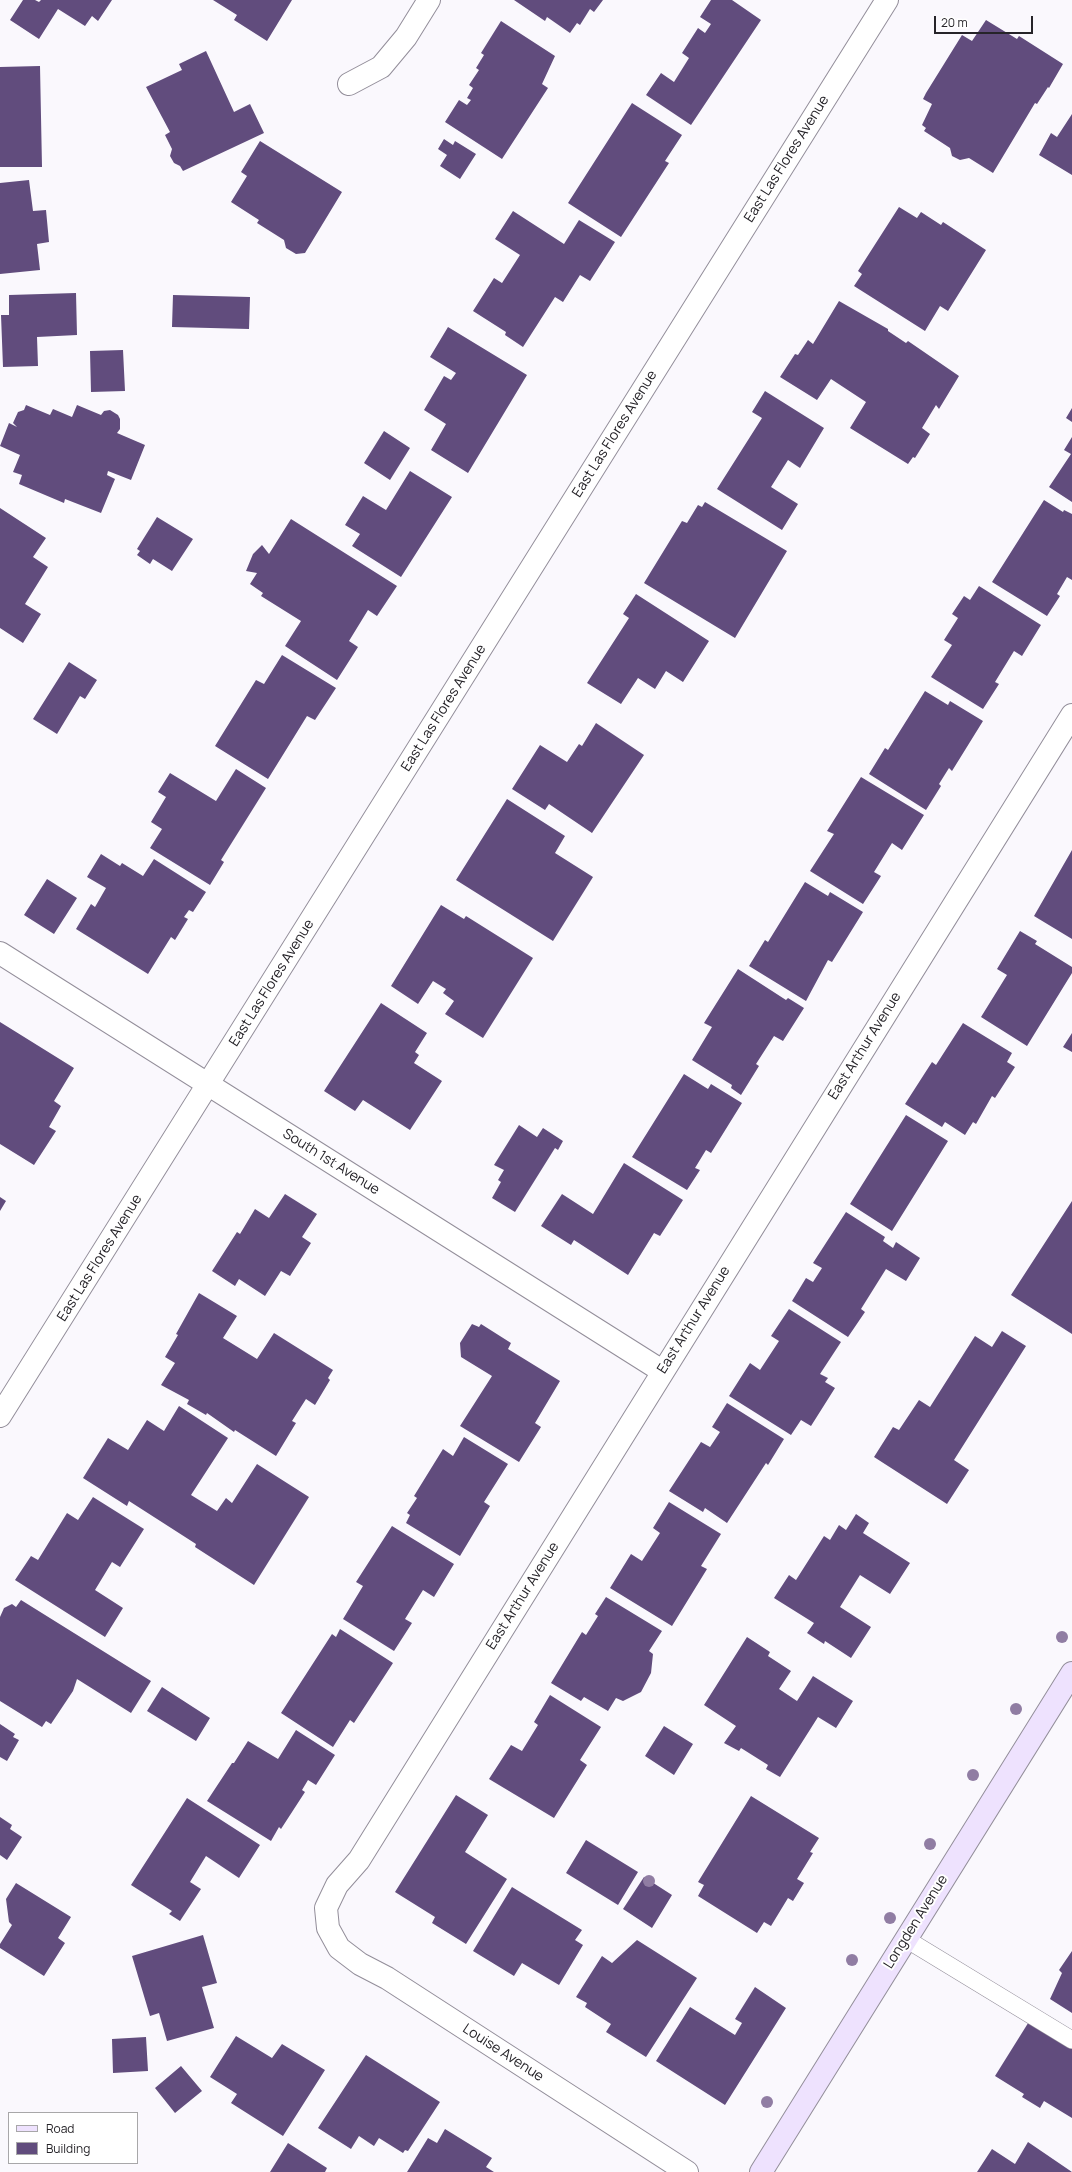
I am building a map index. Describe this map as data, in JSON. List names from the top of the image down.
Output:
{
  "streets": {
    "street": [
      "East Las Flores Avenue",
      "East Arthur Avenue",
      "South 1st Avenue",
      "Longden Avenue",
      "Louise Avenue"
    ]
  },
  "crossings": [
    ["East Las Flores Avenue", "South 1st Avenue"],
    ["East Arthur Avenue", "South 1st Avenue"],
    ["East Arthur Avenue", "Louise Avenue"]
  ],
  "legend": ["Road", "Building"],
  "scale_bar": "20 m"
}
